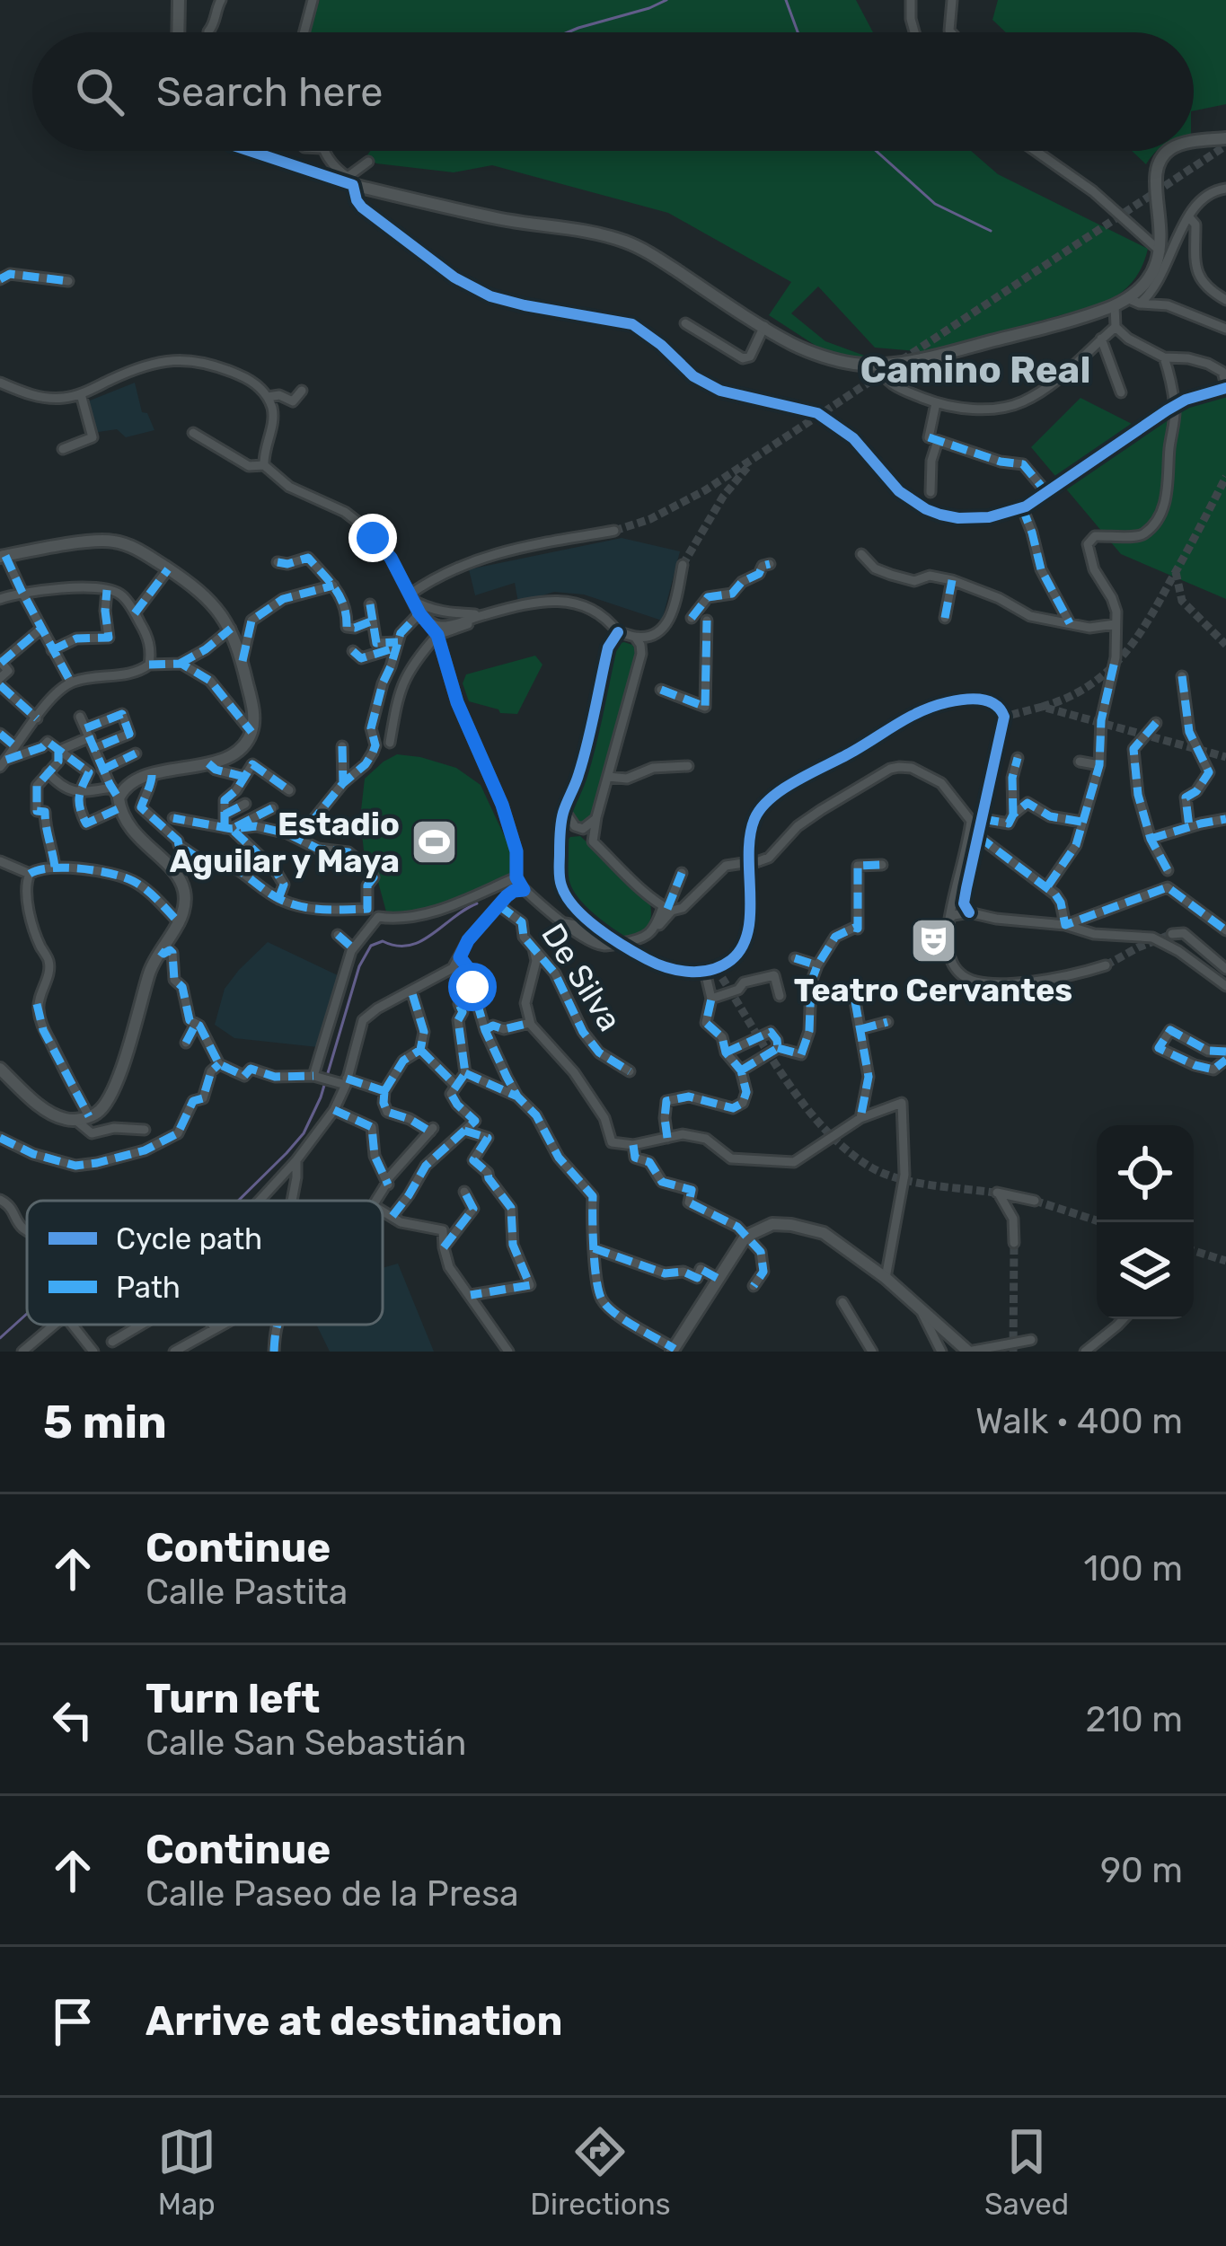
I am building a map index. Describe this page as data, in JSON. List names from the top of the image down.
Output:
{
  "streets": {
    "street": ["De Silva"]
  },
  "districts": ["Camino Real"],
  "places": {
    "sports": ["Estadio Aguilar y Maya"],
    "theatre": ["Teatro Cervantes"]
  },
  "legend": ["Cycle path", "Path"],
  "page": {
    "search": "Search here",
    "heading": ["5 min", "Walk · 400 m"],
    "list": [
      ["Continue", "Calle Pastita", "100 m"],
      ["Turn left", "Calle San Sebastián", "210 m"],
      ["Continue", "Calle Paseo de la Presa", "90 m"],
      "Arrive at destination"
    ],
    "nav": ["Map", "Directions", "Saved"]
  }
}
